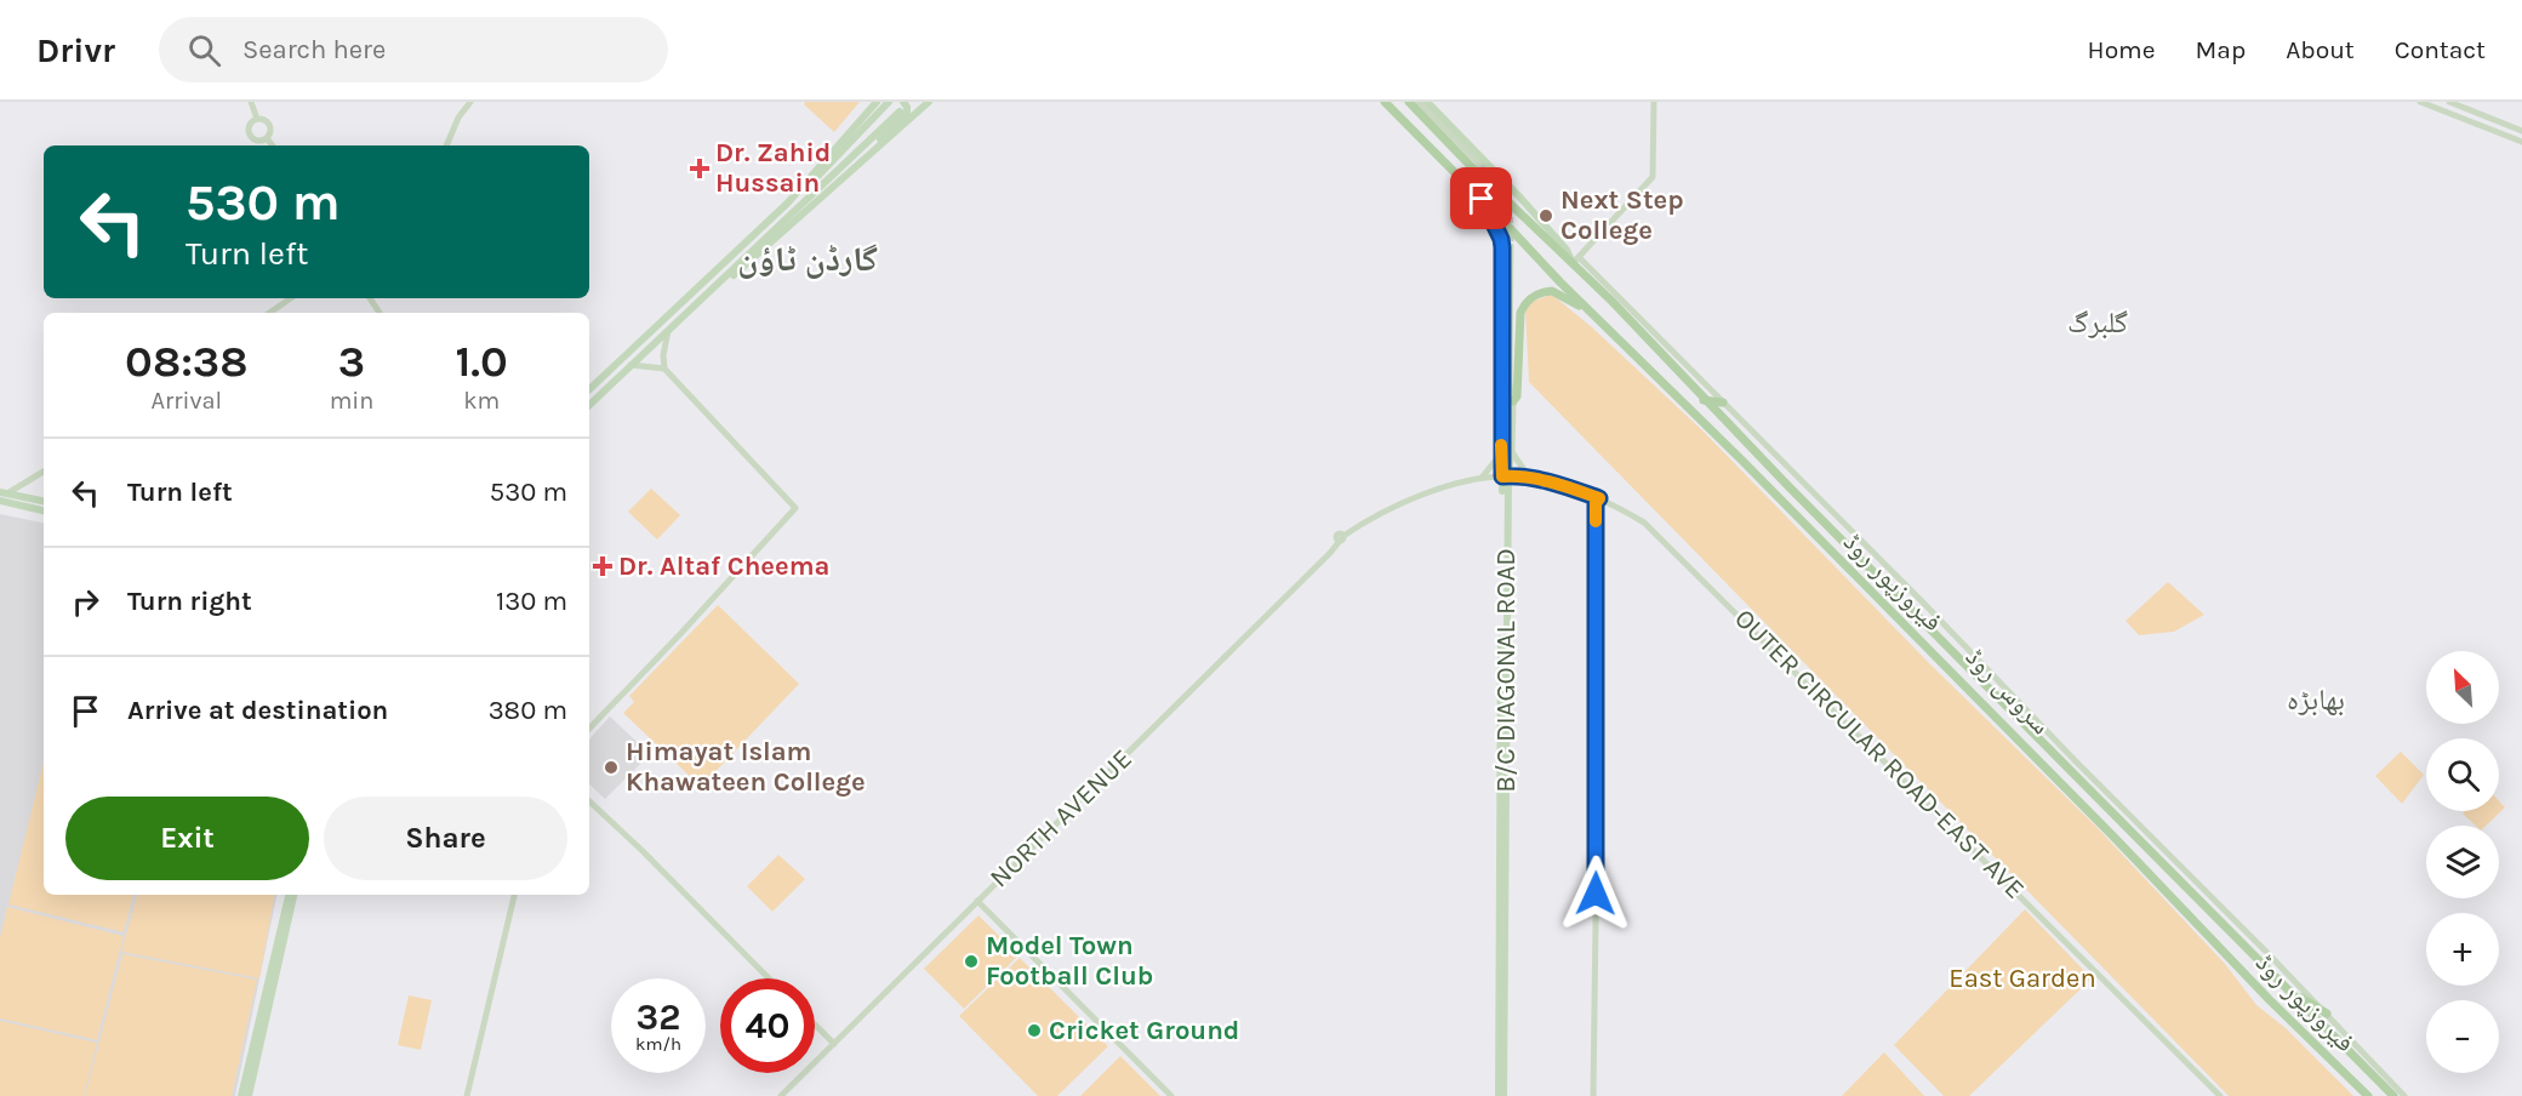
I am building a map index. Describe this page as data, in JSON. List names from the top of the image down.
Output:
{
  "streets": {
    "main road": ["فیروزپور روڈ", "B/C DIAGONAL ROAD"],
    "street": ["سروس روڈ", "OUTER CIRCULAR ROAD-EAST AVE", "NORTH AVENUE"]
  },
  "crossings": [
    ["فیروزپور روڈ", "سروس روڈ"],
    ["B/C DIAGONAL ROAD", "OUTER CIRCULAR ROAD-EAST AVE"],
    ["OUTER CIRCULAR ROAD-EAST AVE", "NORTH AVENUE"]
  ],
  "districts": ["گارڈن ٹاؤن", "گلبرگ", "بھابڑہ"],
  "parks": ["East Garden"],
  "places": {
    "health": ["Dr. Zahid Hussain", "Dr. Altaf Cheema"],
    "other": [
      "Next Step College",
      "Himayat Islam Khawateen College",
      "Model Town Football Club",
      "Cricket Ground"
    ]
  },
  "north": "top left",
  "page": {
    "header": "Drivr",
    "search": "Search here",
    "nav": [
      "Home",
      "Map",
      "About",
      "Contact"
    ],
    "turn": ["530 m", "Turn left"],
    "eta": [
      "08:38",
      "Arrival",
      "3",
      "min",
      "1.0",
      "km"
    ],
    "list": [
      {
        "name": "Turn left",
        "value": "530 m"
      },
      {
        "name": "Turn right",
        "value": "130 m"
      },
      {
        "name": "Arrive at destination",
        "value": "380 m"
      }
    ],
    "map_buttons": ["+", "−"],
    "buttons": ["Exit", "Share"],
    "speed": "32 km/h",
    "limit": "40"
  }
}
